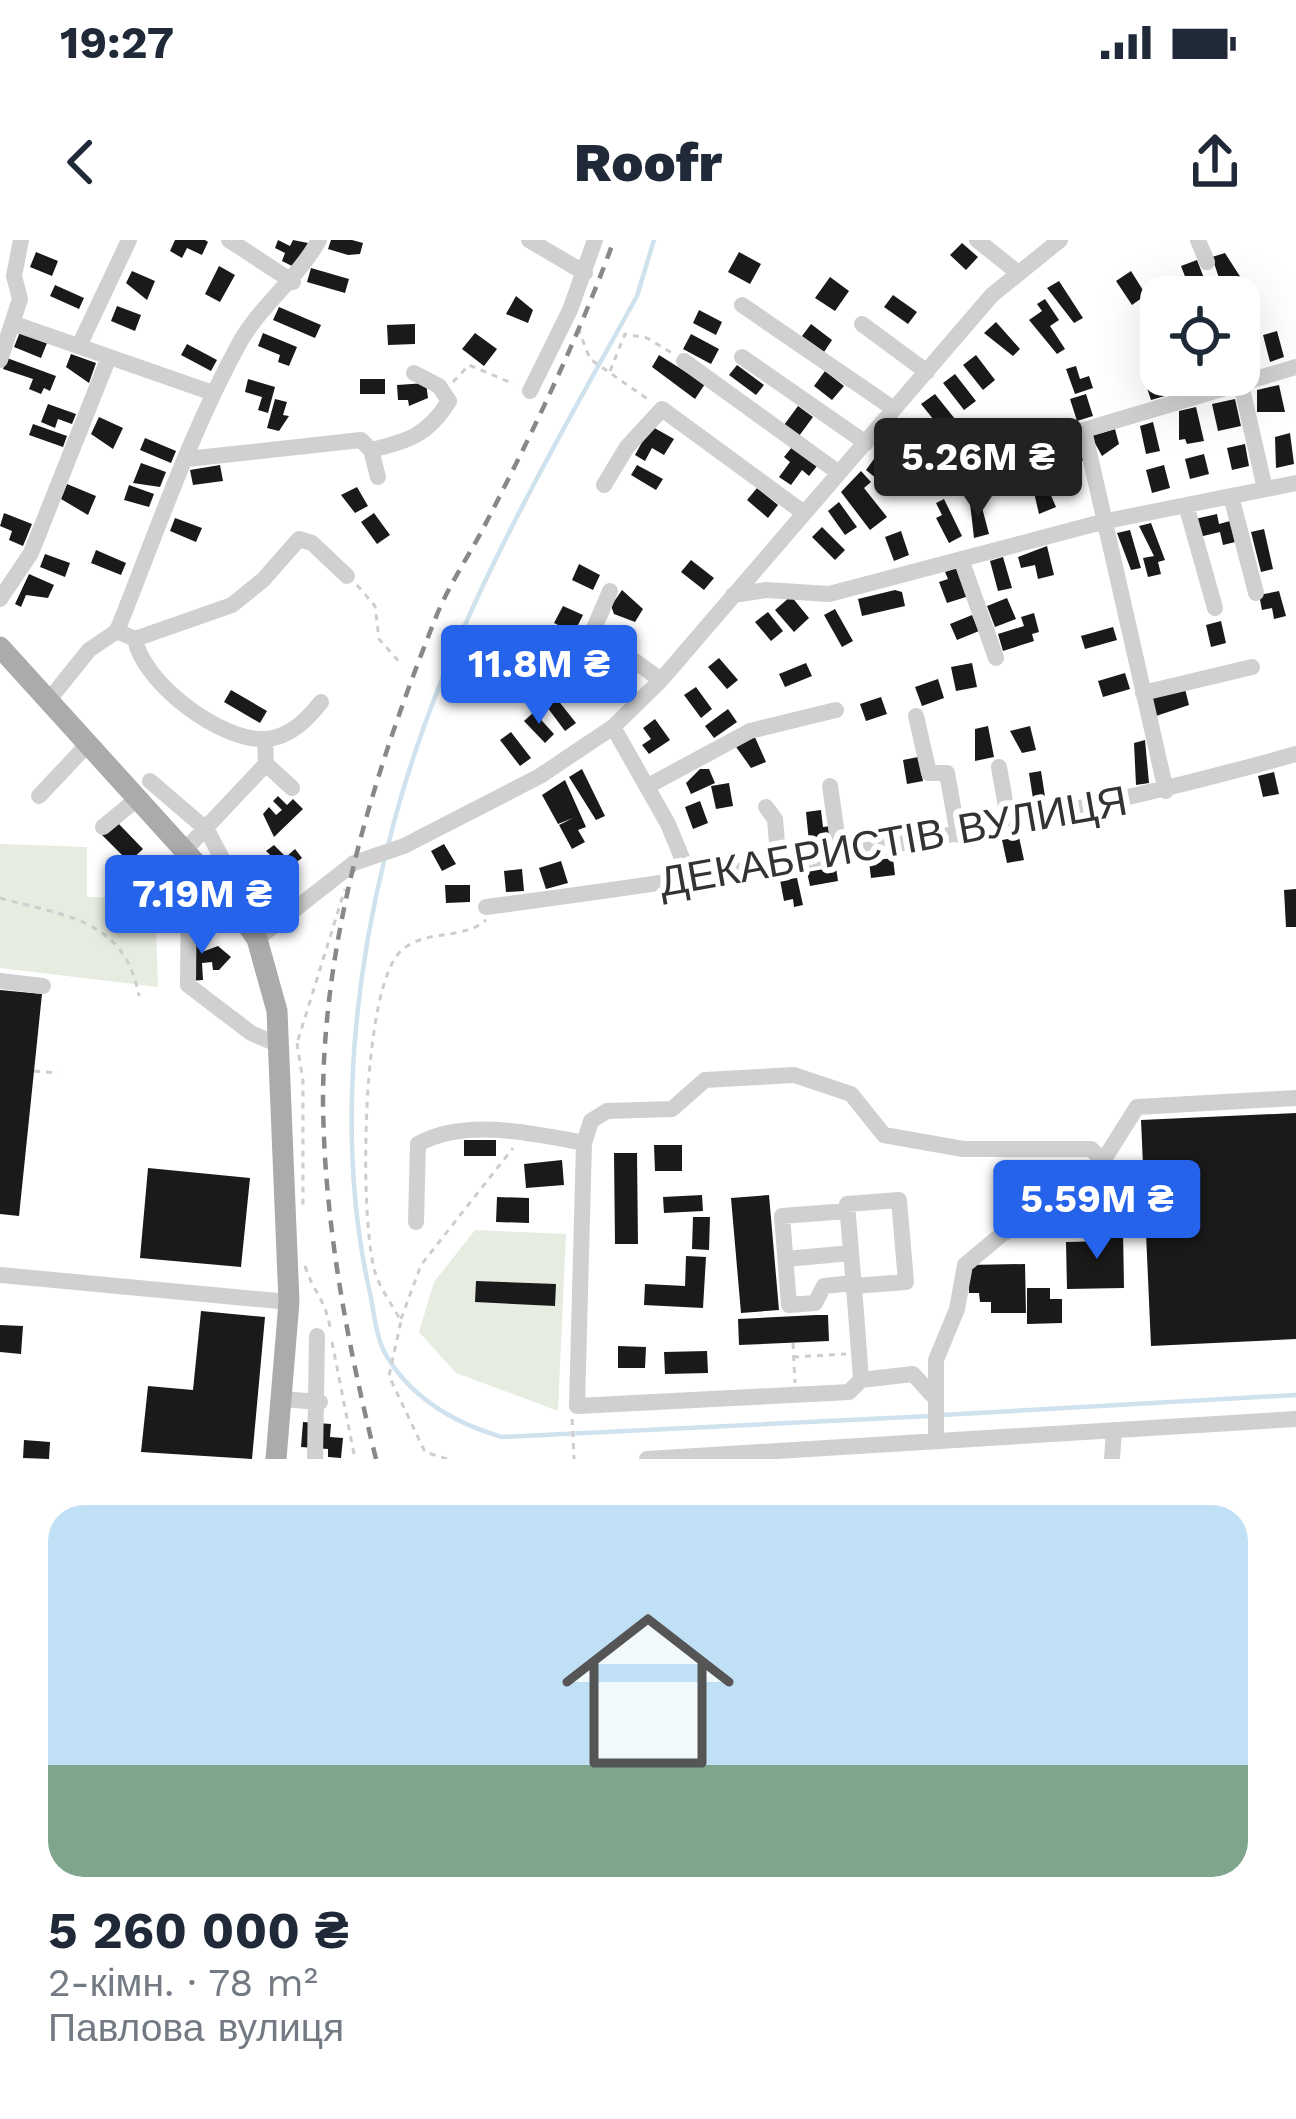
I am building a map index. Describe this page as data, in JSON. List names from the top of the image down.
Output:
{
  "streets": {
    "street": ["ДЕКАБРИСТІВ ВУЛИЦЯ"]
  },
  "page": {
    "status": "19:27",
    "header": "Roofr",
    "price": [
      "5.26M ₴",
      "11.8M ₴",
      "7.19M ₴",
      "5.59M ₴"
    ],
    "list": [
      {
        "name": "5 260 000 ₴",
        "note": "2-кімн. · 78 m² · Павлова вулиця"
      }
    ]
  }
}
